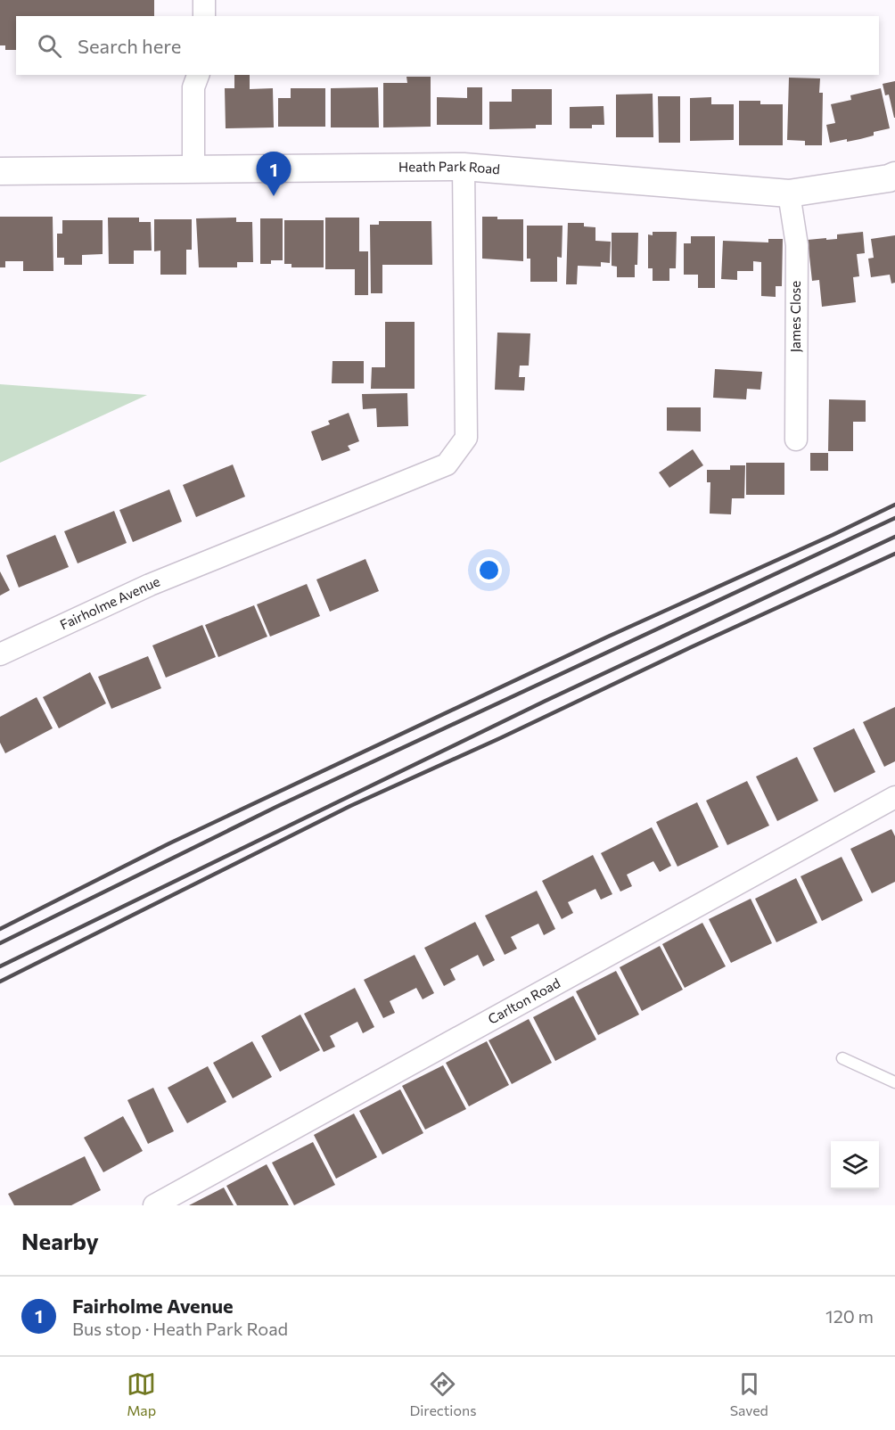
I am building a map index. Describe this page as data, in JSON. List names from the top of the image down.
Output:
{
  "streets": {
    "street": [
      "Heath Park Road",
      "James Close",
      "Fairholme Avenue",
      "Carlton Road"
    ]
  },
  "crossings": [
    ["Heath Park Road", "James Close"],
    ["Heath Park Road", "Fairholme Avenue"]
  ],
  "page": {
    "search": "Search here",
    "pins": "1",
    "heading": "Nearby",
    "list": [
      {
        "mark": "1",
        "name": "Fairholme Avenue",
        "note": "Bus stop · Heath Park Road",
        "value": "120 m"
      }
    ],
    "nav": ["Map", "Directions", "Saved"]
  }
}
